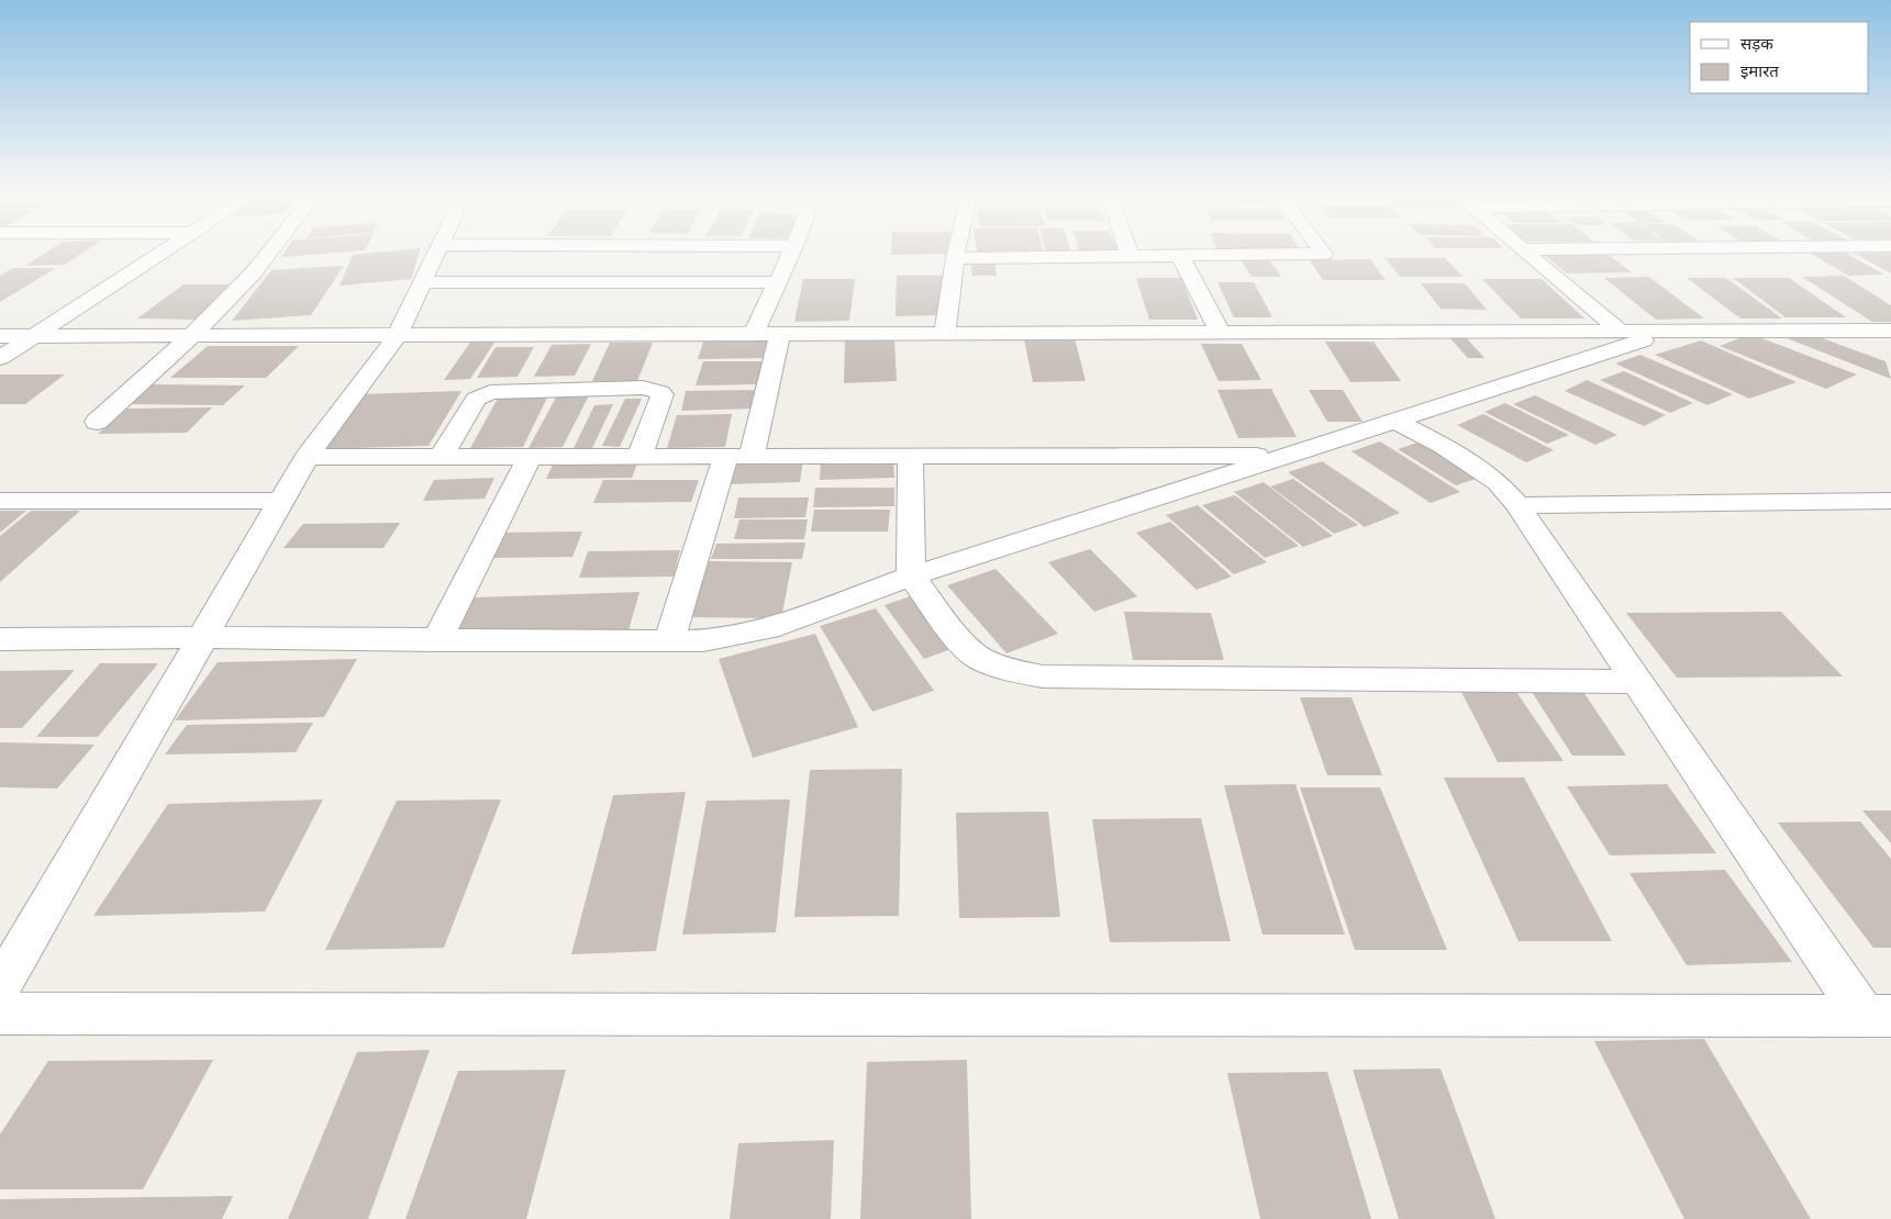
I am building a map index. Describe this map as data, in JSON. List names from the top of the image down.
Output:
{
  "legend": ["सड़क", "इमारत"]
}
